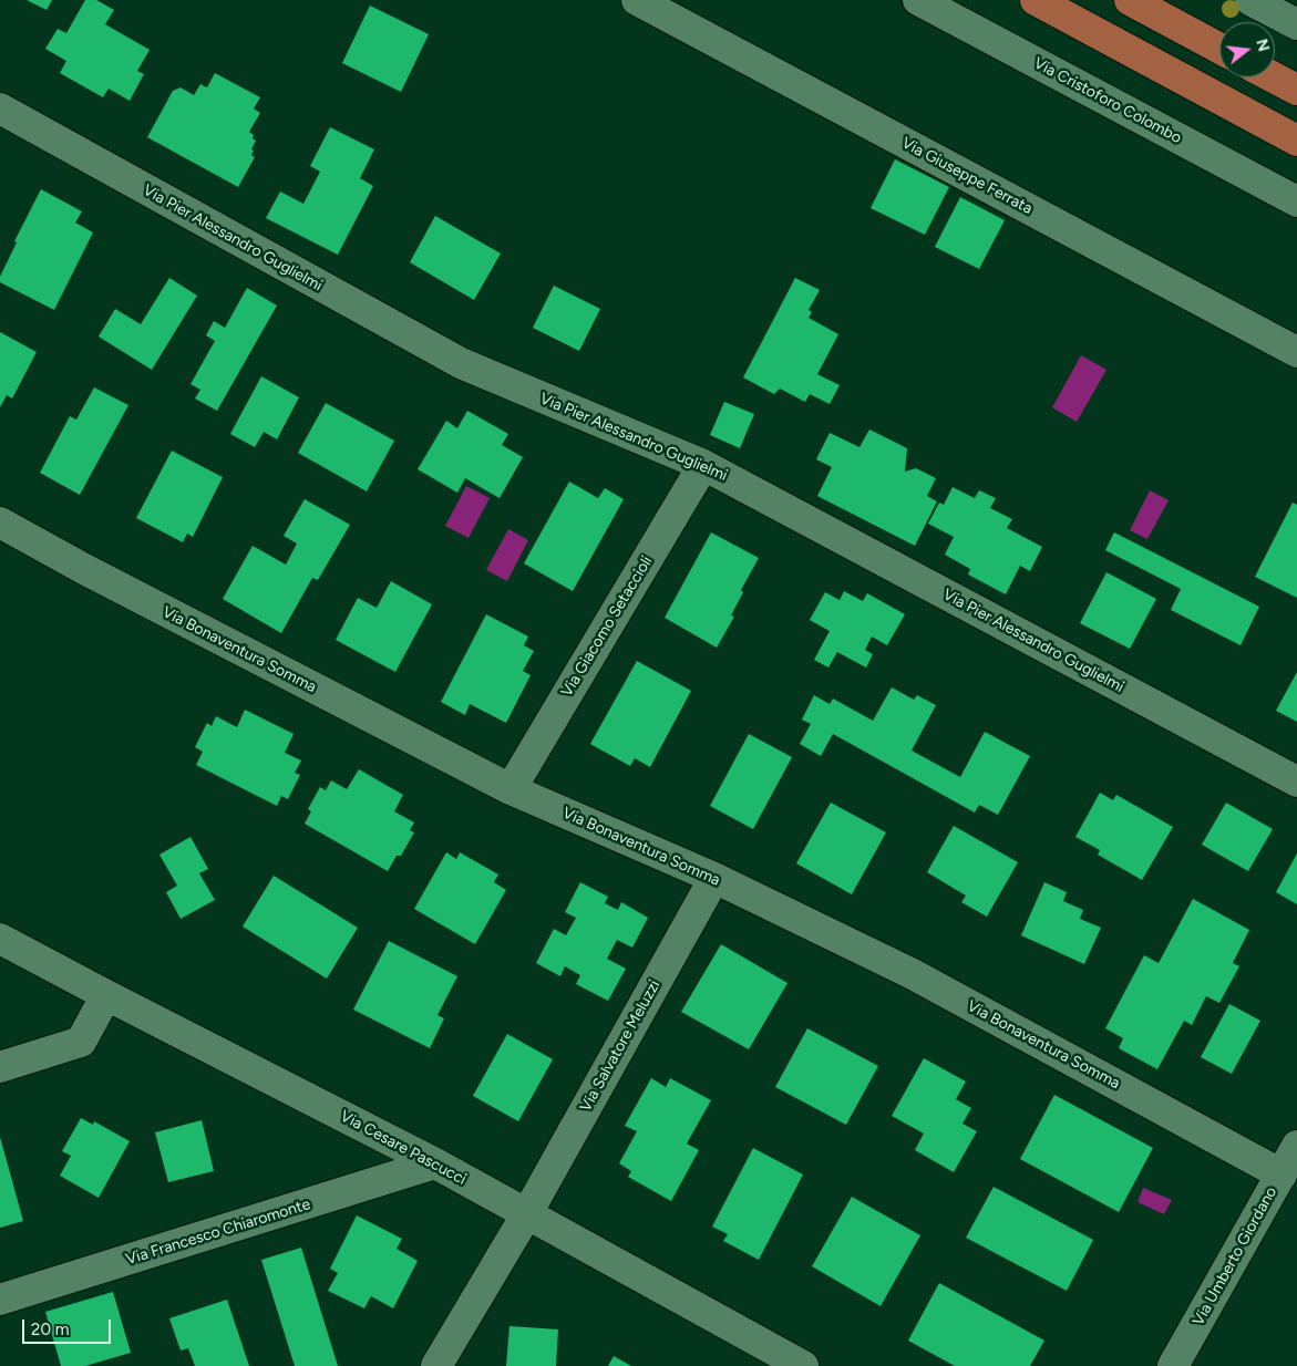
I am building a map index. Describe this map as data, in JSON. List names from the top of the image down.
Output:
{
  "streets": {
    "street": [
      "Via Cristoforo Colombo",
      "Via Giuseppe Ferrata",
      "Via Pier Alessandro Guglielmi",
      "Via Giacomo Setaccioli",
      "Via Bonaventura Somma",
      "Via Salvatore Meluzzi",
      "Via Cesare Pascucci",
      "Via Francesco Chiaromonte",
      "Via Umberto Giordano"
    ]
  },
  "crossings": [
    ["Via Pier Alessandro Guglielmi", "Via Giacomo Setaccioli"],
    ["Via Giacomo Setaccioli", "Via Bonaventura Somma"],
    ["Via Bonaventura Somma", "Via Salvatore Meluzzi"],
    ["Via Bonaventura Somma", "Via Umberto Giordano"],
    ["Via Salvatore Meluzzi", "Via Cesare Pascucci"],
    ["Via Cesare Pascucci", "Via Francesco Chiaromonte"]
  ],
  "scale_bar": "20 m",
  "north": "right"
}
